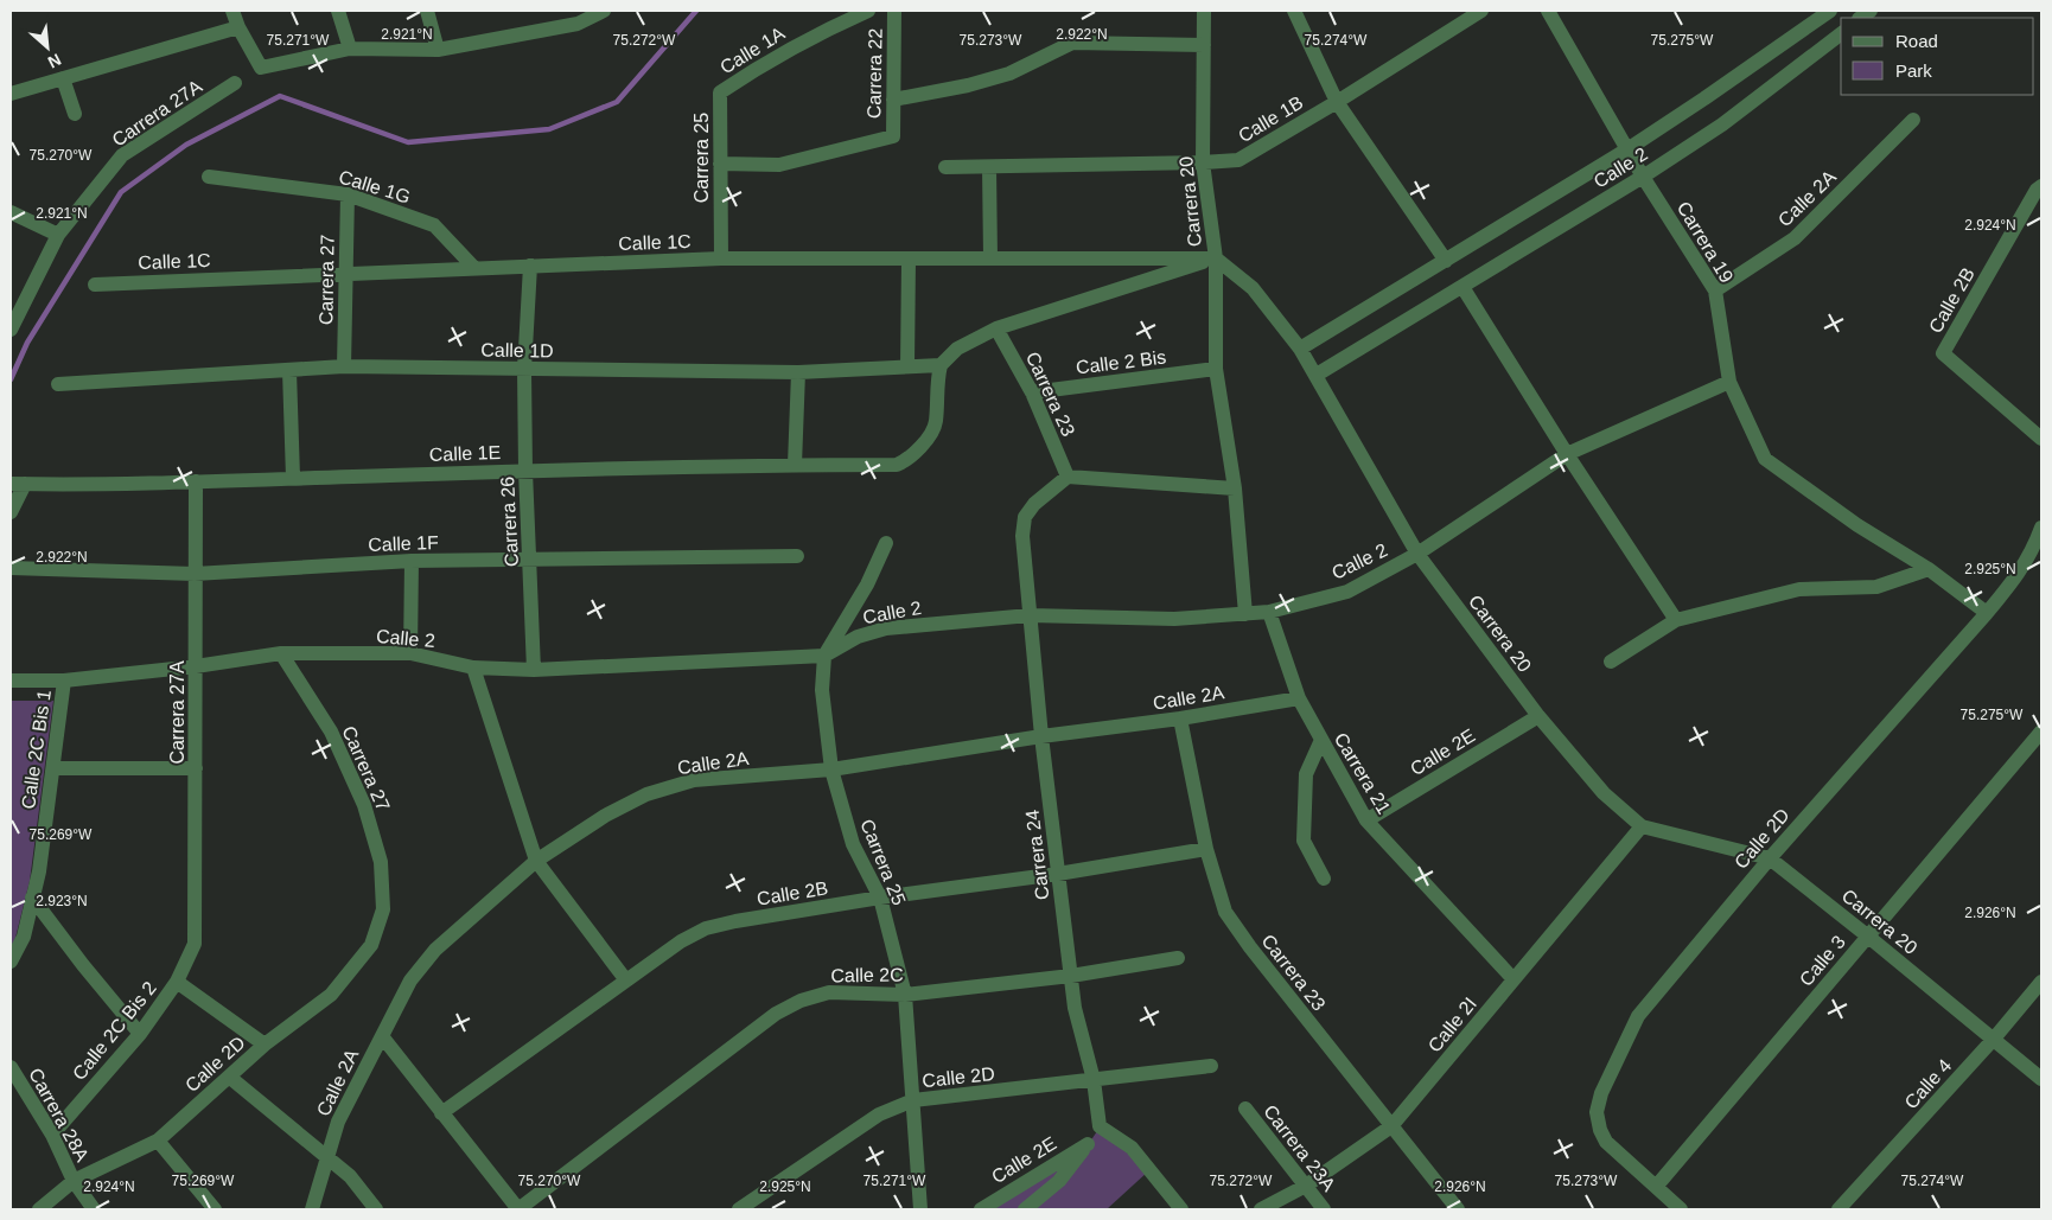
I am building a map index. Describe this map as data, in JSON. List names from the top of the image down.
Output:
{
  "streets": {
    "street": [
      "Calle 1A",
      "Carrera 22",
      "Carrera 27A",
      "Calle 1B",
      "Carrera 25",
      "Calle 2",
      "Calle 1G",
      "Calle 2A",
      "Carrera 20",
      "Calle 1C",
      "Carrera 19",
      "Carrera 27",
      "Calle 2B",
      "Calle 1D",
      "Calle 2 Bis",
      "Carrera 23",
      "Calle 1E",
      "Carrera 26",
      "Calle 1F",
      "Calle 2C Bis 1",
      "Calle 2E",
      "Carrera 21",
      "Calle 2D",
      "Carrera 24",
      "Calle 3",
      "Calle 2C",
      "Calle 2I",
      "Calle 2C Bis 2",
      "Calle 4",
      "Carrera 28A",
      "Carrera 23A"
    ]
  },
  "crossings": [
    ["Calle 1A", "Carrera 25"],
    ["Carrera 22", "Carrera 25"],
    ["Carrera 27A", "Calle 2"],
    ["Carrera 27A", "Calle 1E"],
    ["Carrera 27A", "Calle 1F"],
    ["Carrera 27A", "Calle 2C Bis 2"],
    ["Calle 1B", "Carrera 20"],
    ["Carrera 25", "Calle 2"],
    ["Carrera 25", "Calle 2A"],
    ["Carrera 25", "Calle 1C"],
    ["Carrera 25", "Calle 2B"],
    ["Carrera 25", "Calle 2D"],
    ["Carrera 25", "Calle 2C"],
    ["Calle 2", "Carrera 20"],
    ["Calle 2", "Carrera 19"],
    ["Calle 2", "Carrera 27"],
    ["Calle 2", "Carrera 26"],
    ["Calle 2", "Calle 2C Bis 1"],
    ["Calle 2", "Carrera 21"],
    ["Calle 2", "Carrera 24"],
    ["Calle 1G", "Calle 1C"],
    ["Calle 1G", "Carrera 27"],
    ["Calle 2A", "Carrera 19"],
    ["Calle 2A", "Carrera 23"],
    ["Calle 2A", "Carrera 21"],
    ["Calle 2A", "Carrera 24"],
    ["Carrera 20", "Calle 1C"],
    ["Carrera 20", "Calle 2E"],
    ["Carrera 20", "Calle 2D"],
    ["Carrera 20", "Calle 3"],
    ["Carrera 20", "Calle 2I"],
    ["Carrera 20", "Calle 4"],
    ["Calle 1C", "Carrera 27"],
    ["Calle 1C", "Carrera 26"],
    ["Carrera 19", "Calle 2D"],
    ["Carrera 27", "Calle 1D"],
    ["Carrera 27", "Calle 2D"],
    ["Calle 2B", "Carrera 23"],
    ["Calle 2B", "Carrera 24"],
    ["Calle 1D", "Calle 1E"],
    ["Calle 1D", "Carrera 26"],
    ["Calle 2 Bis", "Carrera 23"],
    ["Carrera 23", "Carrera 24"],
    ["Carrera 23", "Calle 2I"],
    ["Calle 1E", "Carrera 26"],
    ["Carrera 26", "Calle 1F"],
    ["Calle 2E", "Carrera 21"],
    ["Calle 2E", "Carrera 24"],
    ["Carrera 21", "Calle 2I"],
    ["Calle 2D", "Carrera 24"],
    ["Calle 2D", "Calle 3"],
    ["Calle 2D", "Carrera 28A"],
    ["Carrera 24", "Calle 2C"],
    ["Calle 2I", "Carrera 23A"],
    ["Calle 2C Bis 2", "Carrera 28A"]
  ],
  "legend": ["Road", "Park"],
  "north": "bottom right",
  "coordinates": [
    "2.921°N",
    "2.922°N",
    "75.271°W",
    "75.272°W",
    "75.273°W",
    "75.274°W",
    "75.275°W",
    "75.270°W",
    "2.924°N",
    "2.925°N",
    "75.269°W",
    "2.923°N",
    "2.926°N"
  ]
}
